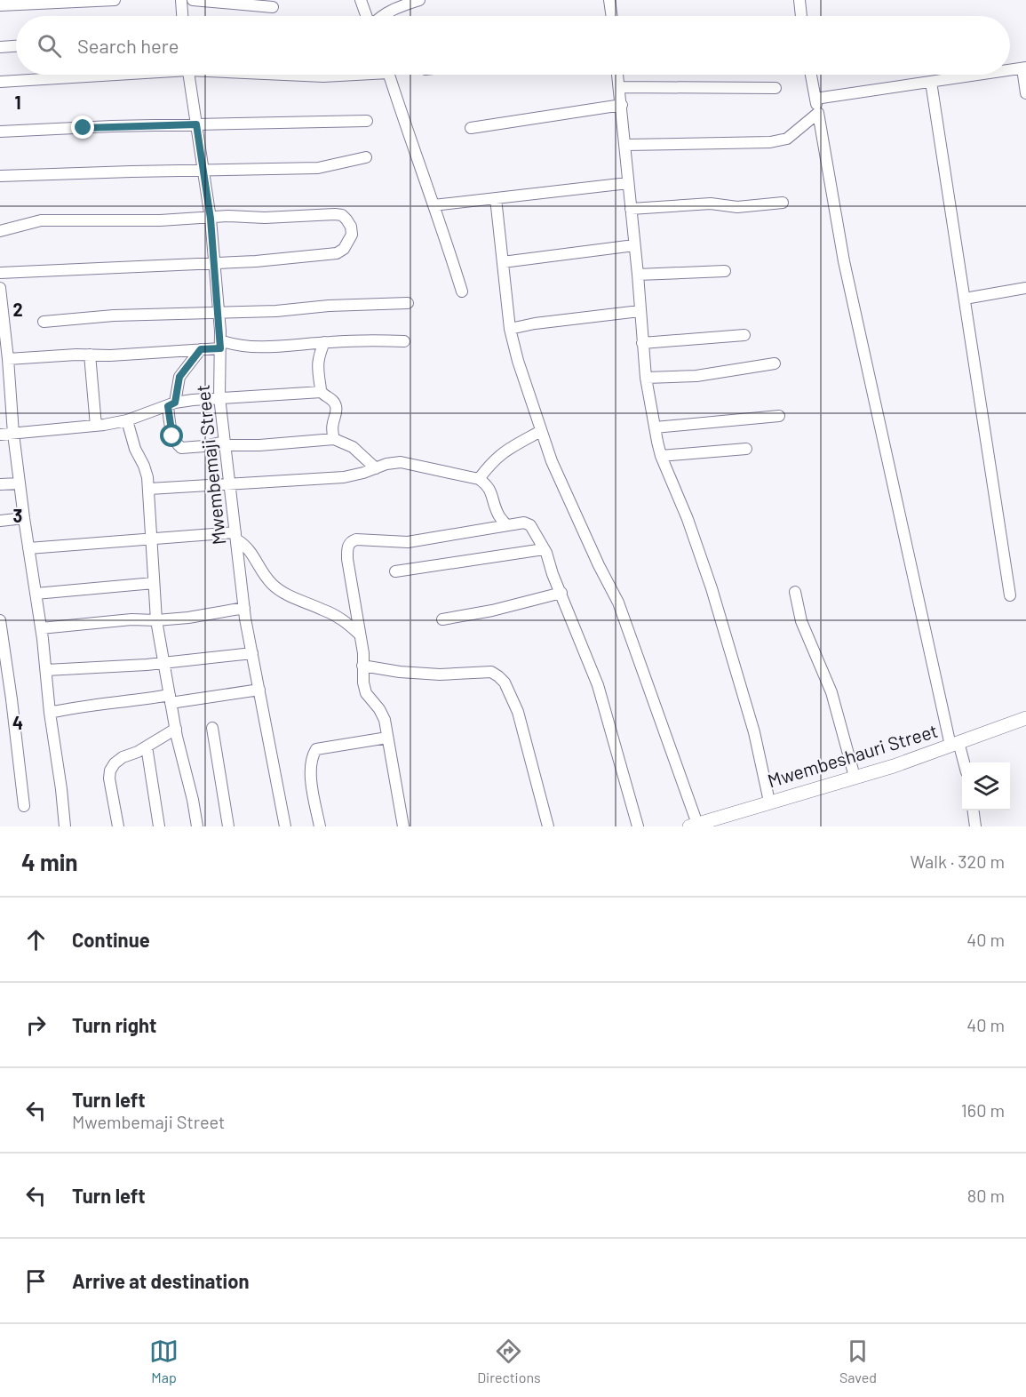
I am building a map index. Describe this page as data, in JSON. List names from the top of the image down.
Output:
{
  "streets": {
    "street": ["Mwembemaji Street", "Mwembeshauri Street"]
  },
  "page": {
    "search": "Search here",
    "heading": ["4 min", "Walk · 320 m"],
    "list": [
      ["Continue", "40 m"],
      ["Turn right", "40 m"],
      ["Turn left", "Mwembemaji Street", "160 m"],
      ["Turn left", "80 m"],
      "Arrive at destination"
    ],
    "nav": ["Map", "Directions", "Saved"]
  },
  "grid": {
    "rows": [
      "1",
      "2",
      "3",
      "4"
    ]
  }
}
